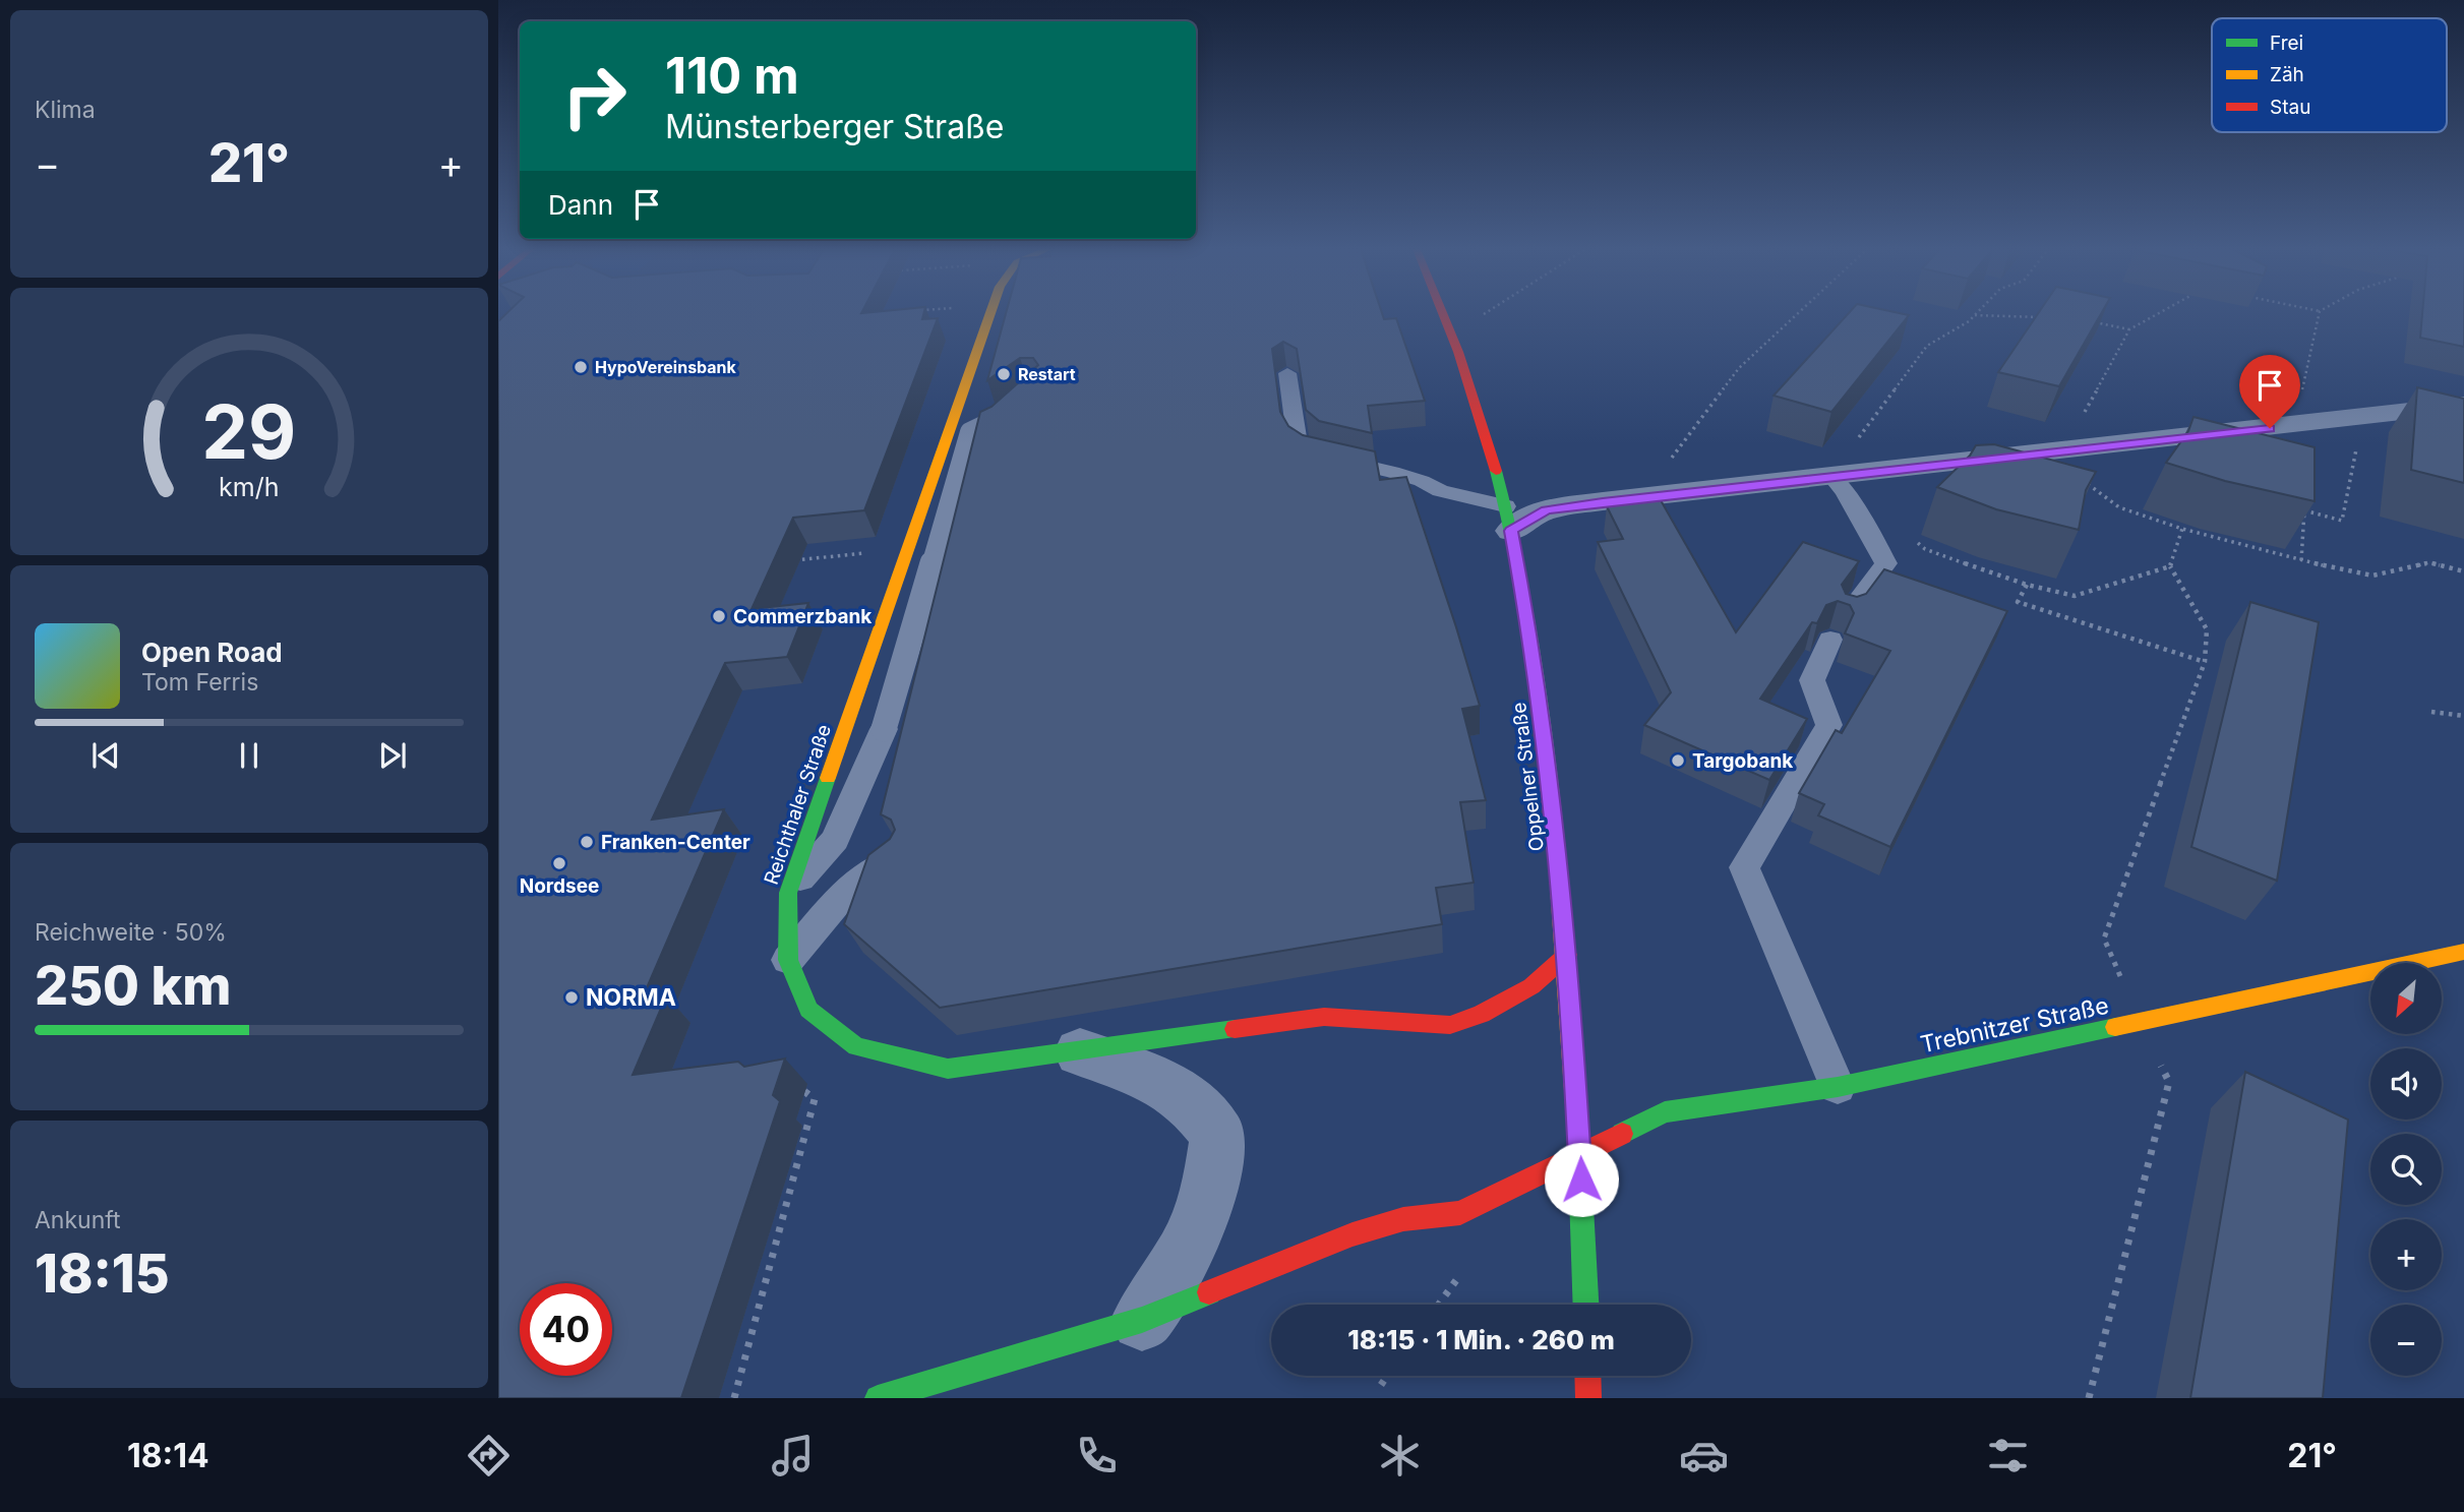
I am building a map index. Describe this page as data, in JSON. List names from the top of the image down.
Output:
{
  "streets": {
    "street": ["Oppelner Straße", "Reichthaler Straße", "Trebnitzer Straße"]
  },
  "crossings": [
    ["Oppelner Straße", "Reichthaler Straße"],
    ["Oppelner Straße", "Trebnitzer Straße"]
  ],
  "places": [
    "HypoVereinsbank",
    "Restart",
    "Commerzbank",
    "Targobank",
    "Franken-Center",
    "Nordsee",
    "NORMA"
  ],
  "legend": ["Frei", "Zäh", "Stau"],
  "north": "bottom left",
  "page": {
    "tile": [
      "Klima",
      ["Reichweite · 50%", "250 km"],
      ["Ankunft", "18:15"]
    ],
    "turn": ["110 m", "Münsterberger Straße"],
    "heat": ["−", "21°", "+"],
    "then": "Dann",
    "song": ["Open Road", "Tom Ferris"],
    "map_buttons": ["+", "−"],
    "limit": "40",
    "trip": "18:15 · 1 Min. · 260 m",
    "tabs": ["18:14", "21°"],
    "gauge": ["29", "km/h"]
  }
}
